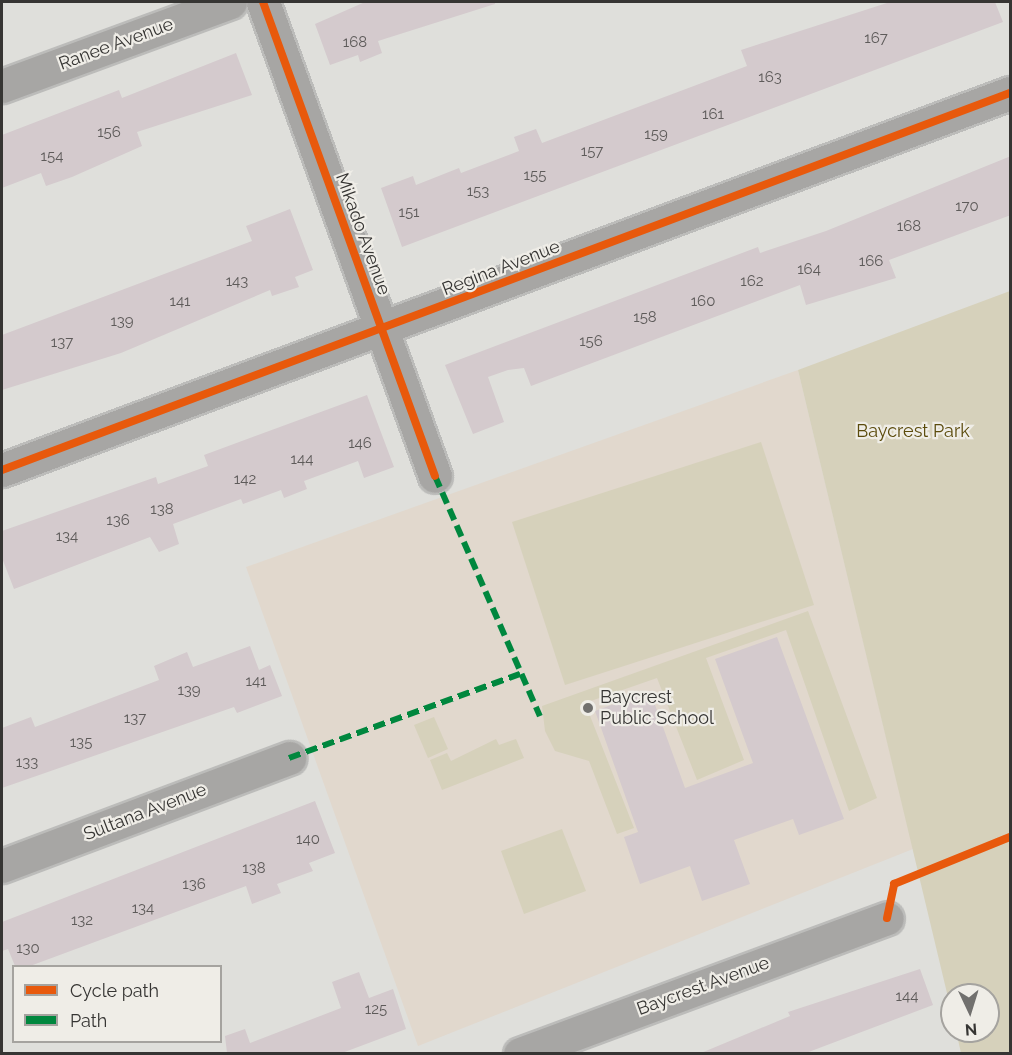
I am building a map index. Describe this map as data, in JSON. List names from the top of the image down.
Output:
{
  "streets": {
    "street": [
      "Ranee Avenue",
      "Mikado Avenue",
      "Regina Avenue",
      "Sultana Avenue",
      "Baycrest Avenue"
    ]
  },
  "crossings": [
    ["Mikado Avenue", "Regina Avenue"]
  ],
  "parks": ["Baycrest Park"],
  "places": ["Baycrest Public School"],
  "house_numbers": [
    "167",
    "168",
    "163",
    "161",
    "156",
    "159",
    "157",
    "154",
    "155",
    "153",
    "170",
    "151",
    "168",
    "166",
    "164",
    "143",
    "162",
    "141",
    "160",
    "158",
    "139",
    "156",
    "137",
    "146",
    "144",
    "142",
    "138",
    "136",
    "134",
    "141",
    "139",
    "137",
    "135",
    "133",
    "140",
    "138",
    "136",
    "134",
    "132",
    "130",
    "144",
    "125"
  ],
  "legend": ["Cycle path", "Path"],
  "north": "bottom"
}
